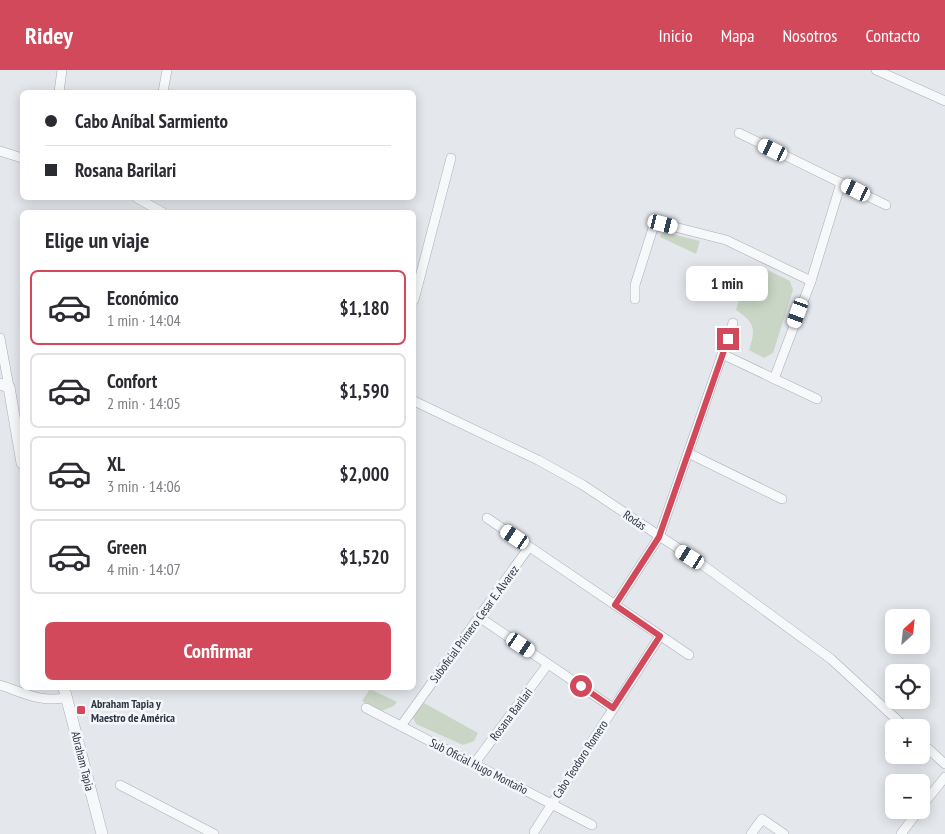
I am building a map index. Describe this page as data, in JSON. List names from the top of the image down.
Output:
{
  "streets": {
    "street": [
      "Rodas",
      "Suboficial Primero Cesar E. Alvarez",
      "Rosana Barilari",
      "Cabo Teodoro Romero",
      "Abraham Tapia",
      "Sub Oficial Hugo Montaño"
    ]
  },
  "crossings": [
    ["Suboficial Primero Cesar E. Alvarez", "Sub Oficial Hugo Montaño"],
    ["Rosana Barilari", "Sub Oficial Hugo Montaño"],
    ["Cabo Teodoro Romero", "Sub Oficial Hugo Montaño"]
  ],
  "places": {
    "transit": ["Abraham Tapia y Maestro de América"]
  },
  "north": "top right",
  "page": {
    "header": "Ridey",
    "nav": [
      "Inicio",
      "Mapa",
      "Nosotros",
      "Contacto"
    ],
    "banner": ["Cabo Aníbal Sarmiento", "Rosana Barilari"],
    "heading": "Elige un viaje",
    "bubble": "1 min",
    "list": [
      {
        "name": "Económico",
        "note": "1 min · 14:04",
        "value": "$1,180"
      },
      {
        "name": "Confort",
        "note": "2 min · 14:05",
        "value": "$1,590"
      },
      {
        "name": "XL",
        "note": "3 min · 14:06",
        "value": "$2,000"
      },
      {
        "name": "Green",
        "note": "4 min · 14:07",
        "value": "$1,520"
      }
    ],
    "map_buttons": ["+", "−"],
    "buttons": "Confirmar"
  }
}
